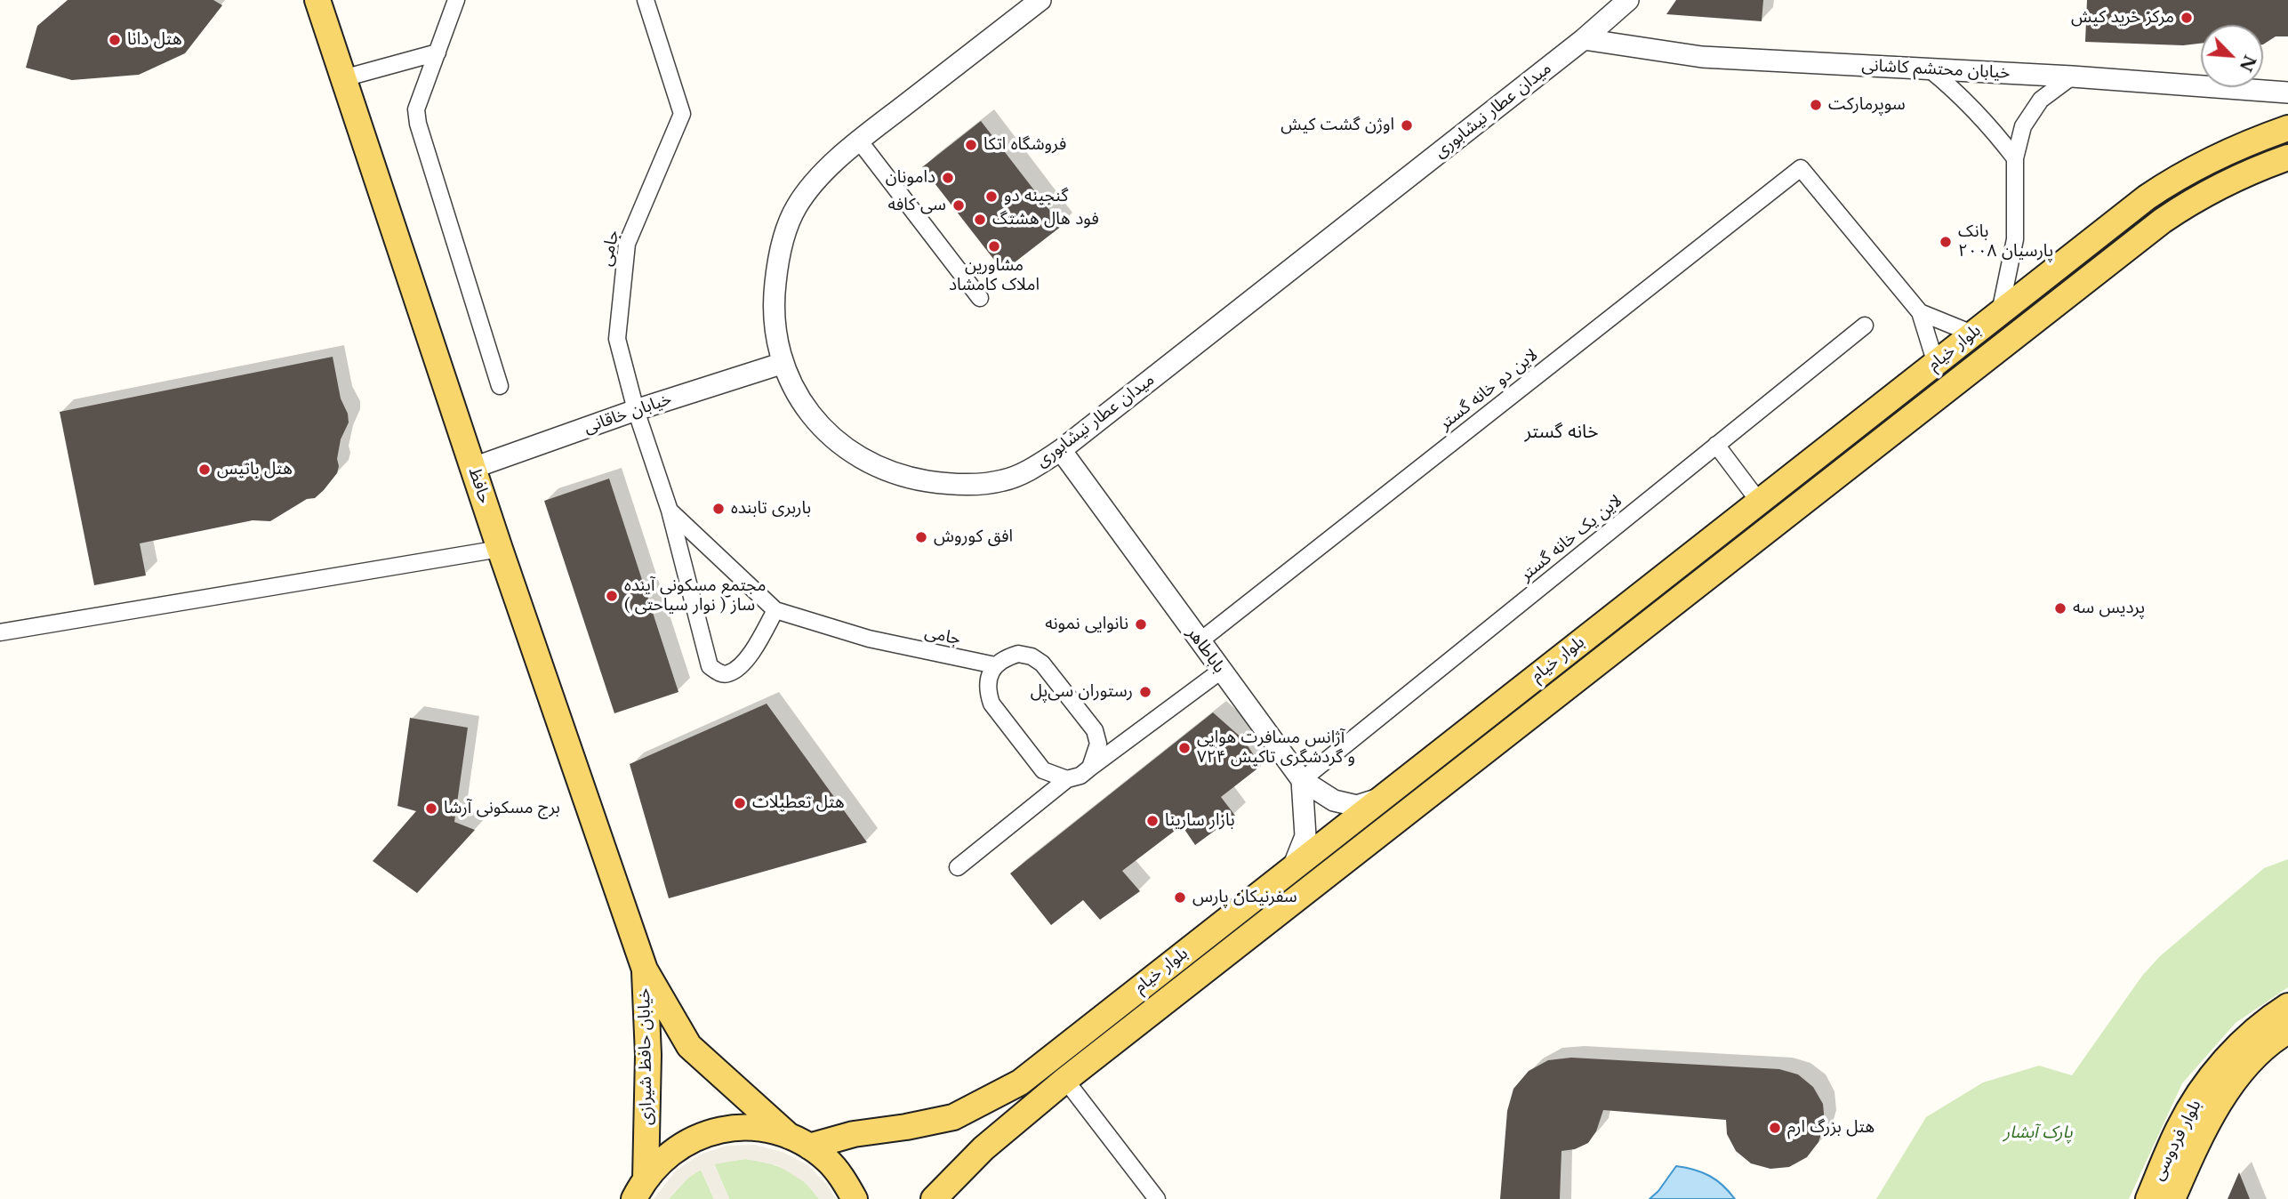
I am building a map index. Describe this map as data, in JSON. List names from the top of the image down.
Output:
{
  "streets": {
    "main road": [
      "بلوار خیام",
      "حافظ",
      "خیابان حافظ شیرازی",
      "بلوار فردوسی"
    ],
    "street": [
      "خیابان محتشم کاشانی",
      "میدان عطار نیشابوری",
      "جامی",
      "لاین دو خانه گستر",
      "خیابان خاقانی",
      "لاین یک خانه گستر",
      "باباطاهر"
    ]
  },
  "crossings": [
    ["خیابان محتشم کاشانی", "میدان عطار نیشابوری"],
    ["میدان عطار نیشابوری", "خیابان خاقانی"],
    ["میدان عطار نیشابوری", "باباطاهر"],
    ["جامی", "خیابان خاقانی"],
    ["بلوار خیام", "باباطاهر"],
    ["بلوار خیام", "خیابان حافظ شیرازی"],
    ["لاین دو خانه گستر", "باباطاهر"],
    ["خیابان خاقانی", "حافظ"],
    ["حافظ", "خیابان حافظ شیرازی"],
    ["لاین یک خانه گستر", "باباطاهر"]
  ],
  "districts": ["خانه گستر"],
  "parks": ["پارک آبشار"],
  "places": [
    "مرکز خرید کیش",
    "هتل دانا",
    "سوپرمارکت",
    "اوژن گشت كيش",
    "فروشگاه اتکا",
    "دامونان",
    "گنجینه دو",
    "سی کافه",
    "فود هال هشتگ",
    "بانک پارسیان ۲۰۰۸",
    "مشاورین املاک کامشاد",
    "هتل باتیس",
    "باربری تابنده",
    "افق کوروش",
    "مجتمع مسکونی آینده ساز ( نوار سیاحتی )",
    "پردیس سه",
    "نانوایی نمونه",
    "رستوران سی‌پل",
    "آژانس مسافرت هوایی و گردشگری تاکیش ۷۲۴",
    "هتل تعطیلات",
    "برج مسکونی آرشا",
    "بازار سارینا",
    "سفرنیکان پارس",
    "هتل بزرگ ارم"
  ],
  "north": "bottom right"
}
